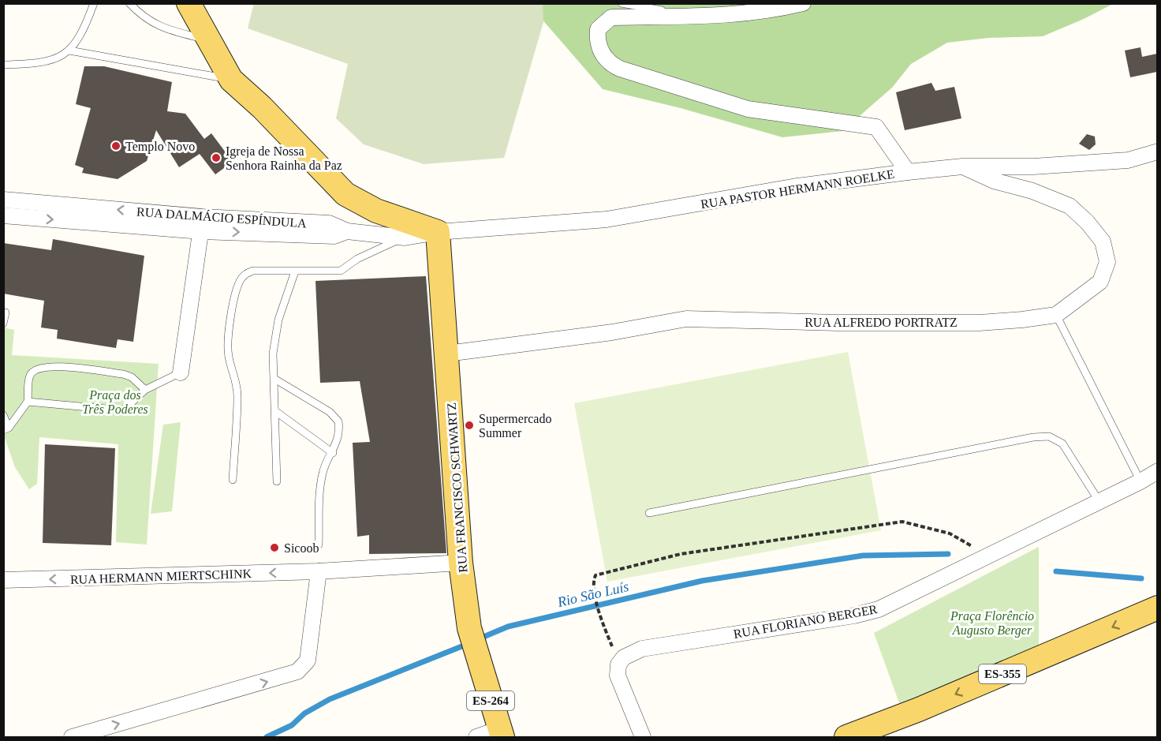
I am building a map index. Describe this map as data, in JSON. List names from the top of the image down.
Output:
{
  "streets": {
    "main road": ["RUA FRANCISCO SCHWARTZ", "ES-355", "ES-264"],
    "street": [
      "RUA PASTOR HERMANN ROELKE",
      "RUA DALMÁCIO ESPÍNDULA",
      "RUA ALFREDO PORTRATZ",
      "RUA HERMANN MIERTSCHINK",
      "RUA FLORIANO BERGER"
    ]
  },
  "crossings": [
    ["RUA PASTOR HERMANN ROELKE", "RUA DALMÁCIO ESPÍNDULA"],
    ["RUA PASTOR HERMANN ROELKE", "RUA FRANCISCO SCHWARTZ"],
    ["RUA DALMÁCIO ESPÍNDULA", "RUA FRANCISCO SCHWARTZ"],
    ["RUA ALFREDO PORTRATZ", "RUA FRANCISCO SCHWARTZ"],
    ["RUA FRANCISCO SCHWARTZ", "RUA HERMANN MIERTSCHINK"]
  ],
  "one_way": ["RUA HERMANN MIERTSCHINK"],
  "water": ["Rio São Luís"],
  "parks": ["Praça dos Três Poderes", "Praça Florêncio Augusto Berger"],
  "places": [
    "Templo Novo",
    "Igreja de Nossa Senhora Rainha da Paz",
    "Supermercado Summer",
    "Sicoob"
  ]
}
